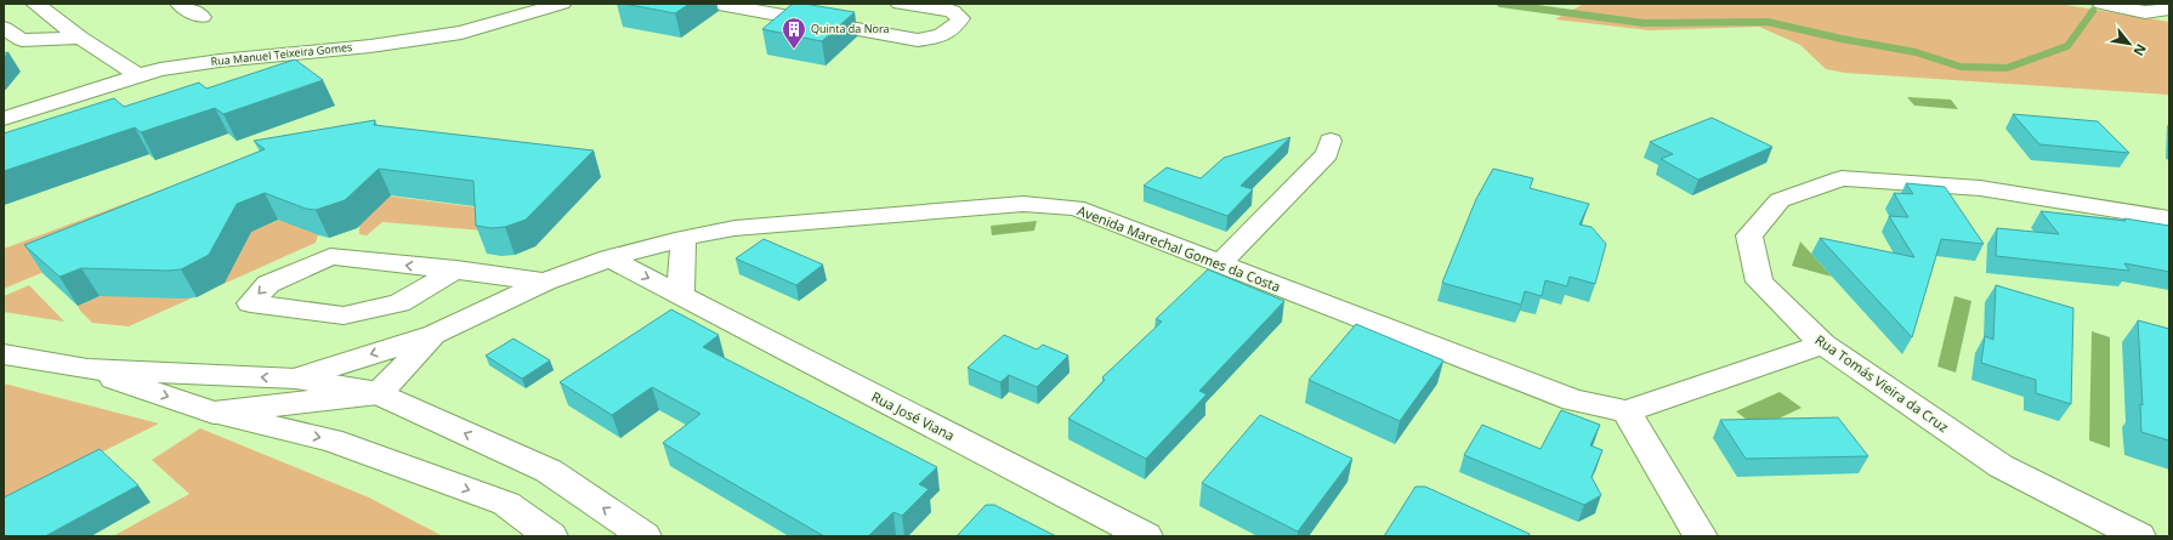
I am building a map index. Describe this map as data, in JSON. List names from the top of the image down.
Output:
{
  "streets": {
    "street": [
      "Rua Manuel Teixeira Gomes",
      "Avenida Marechal Gomes da Costa",
      "Rua Tomás Vieira da Cruz",
      "Rua José Viana"
    ]
  },
  "crossings": [
    ["Avenida Marechal Gomes da Costa", "Rua José Viana"]
  ],
  "places": {
    "building": ["Quinta da Nora"]
  },
  "north": "bottom right"
}
